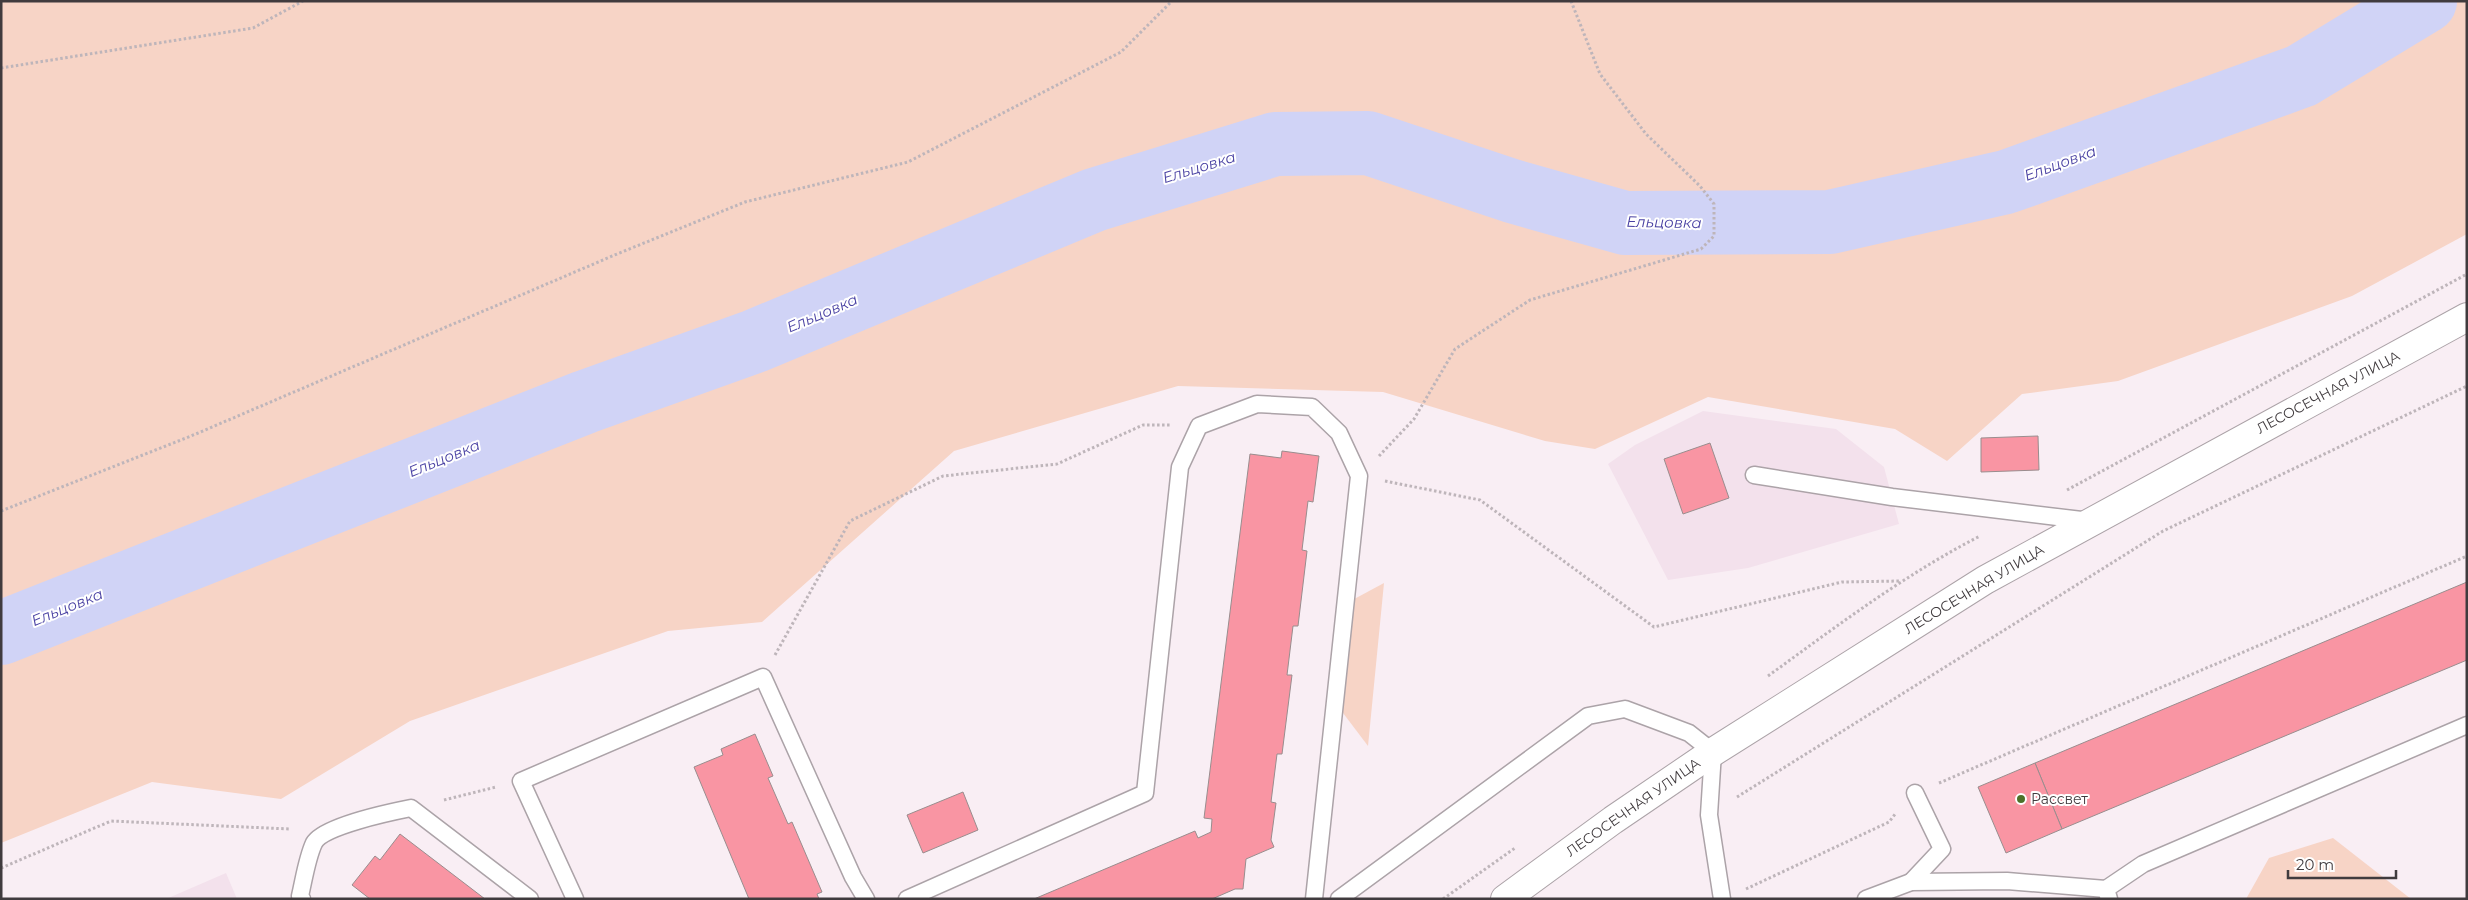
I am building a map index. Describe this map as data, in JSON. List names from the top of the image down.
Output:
{
  "streets": {
    "street": ["ЛЕСОСЕЧНАЯ УЛИЦА"]
  },
  "water": ["Ельцовка"],
  "places": ["Рассвет"],
  "scale_bar": "20 m"
}
